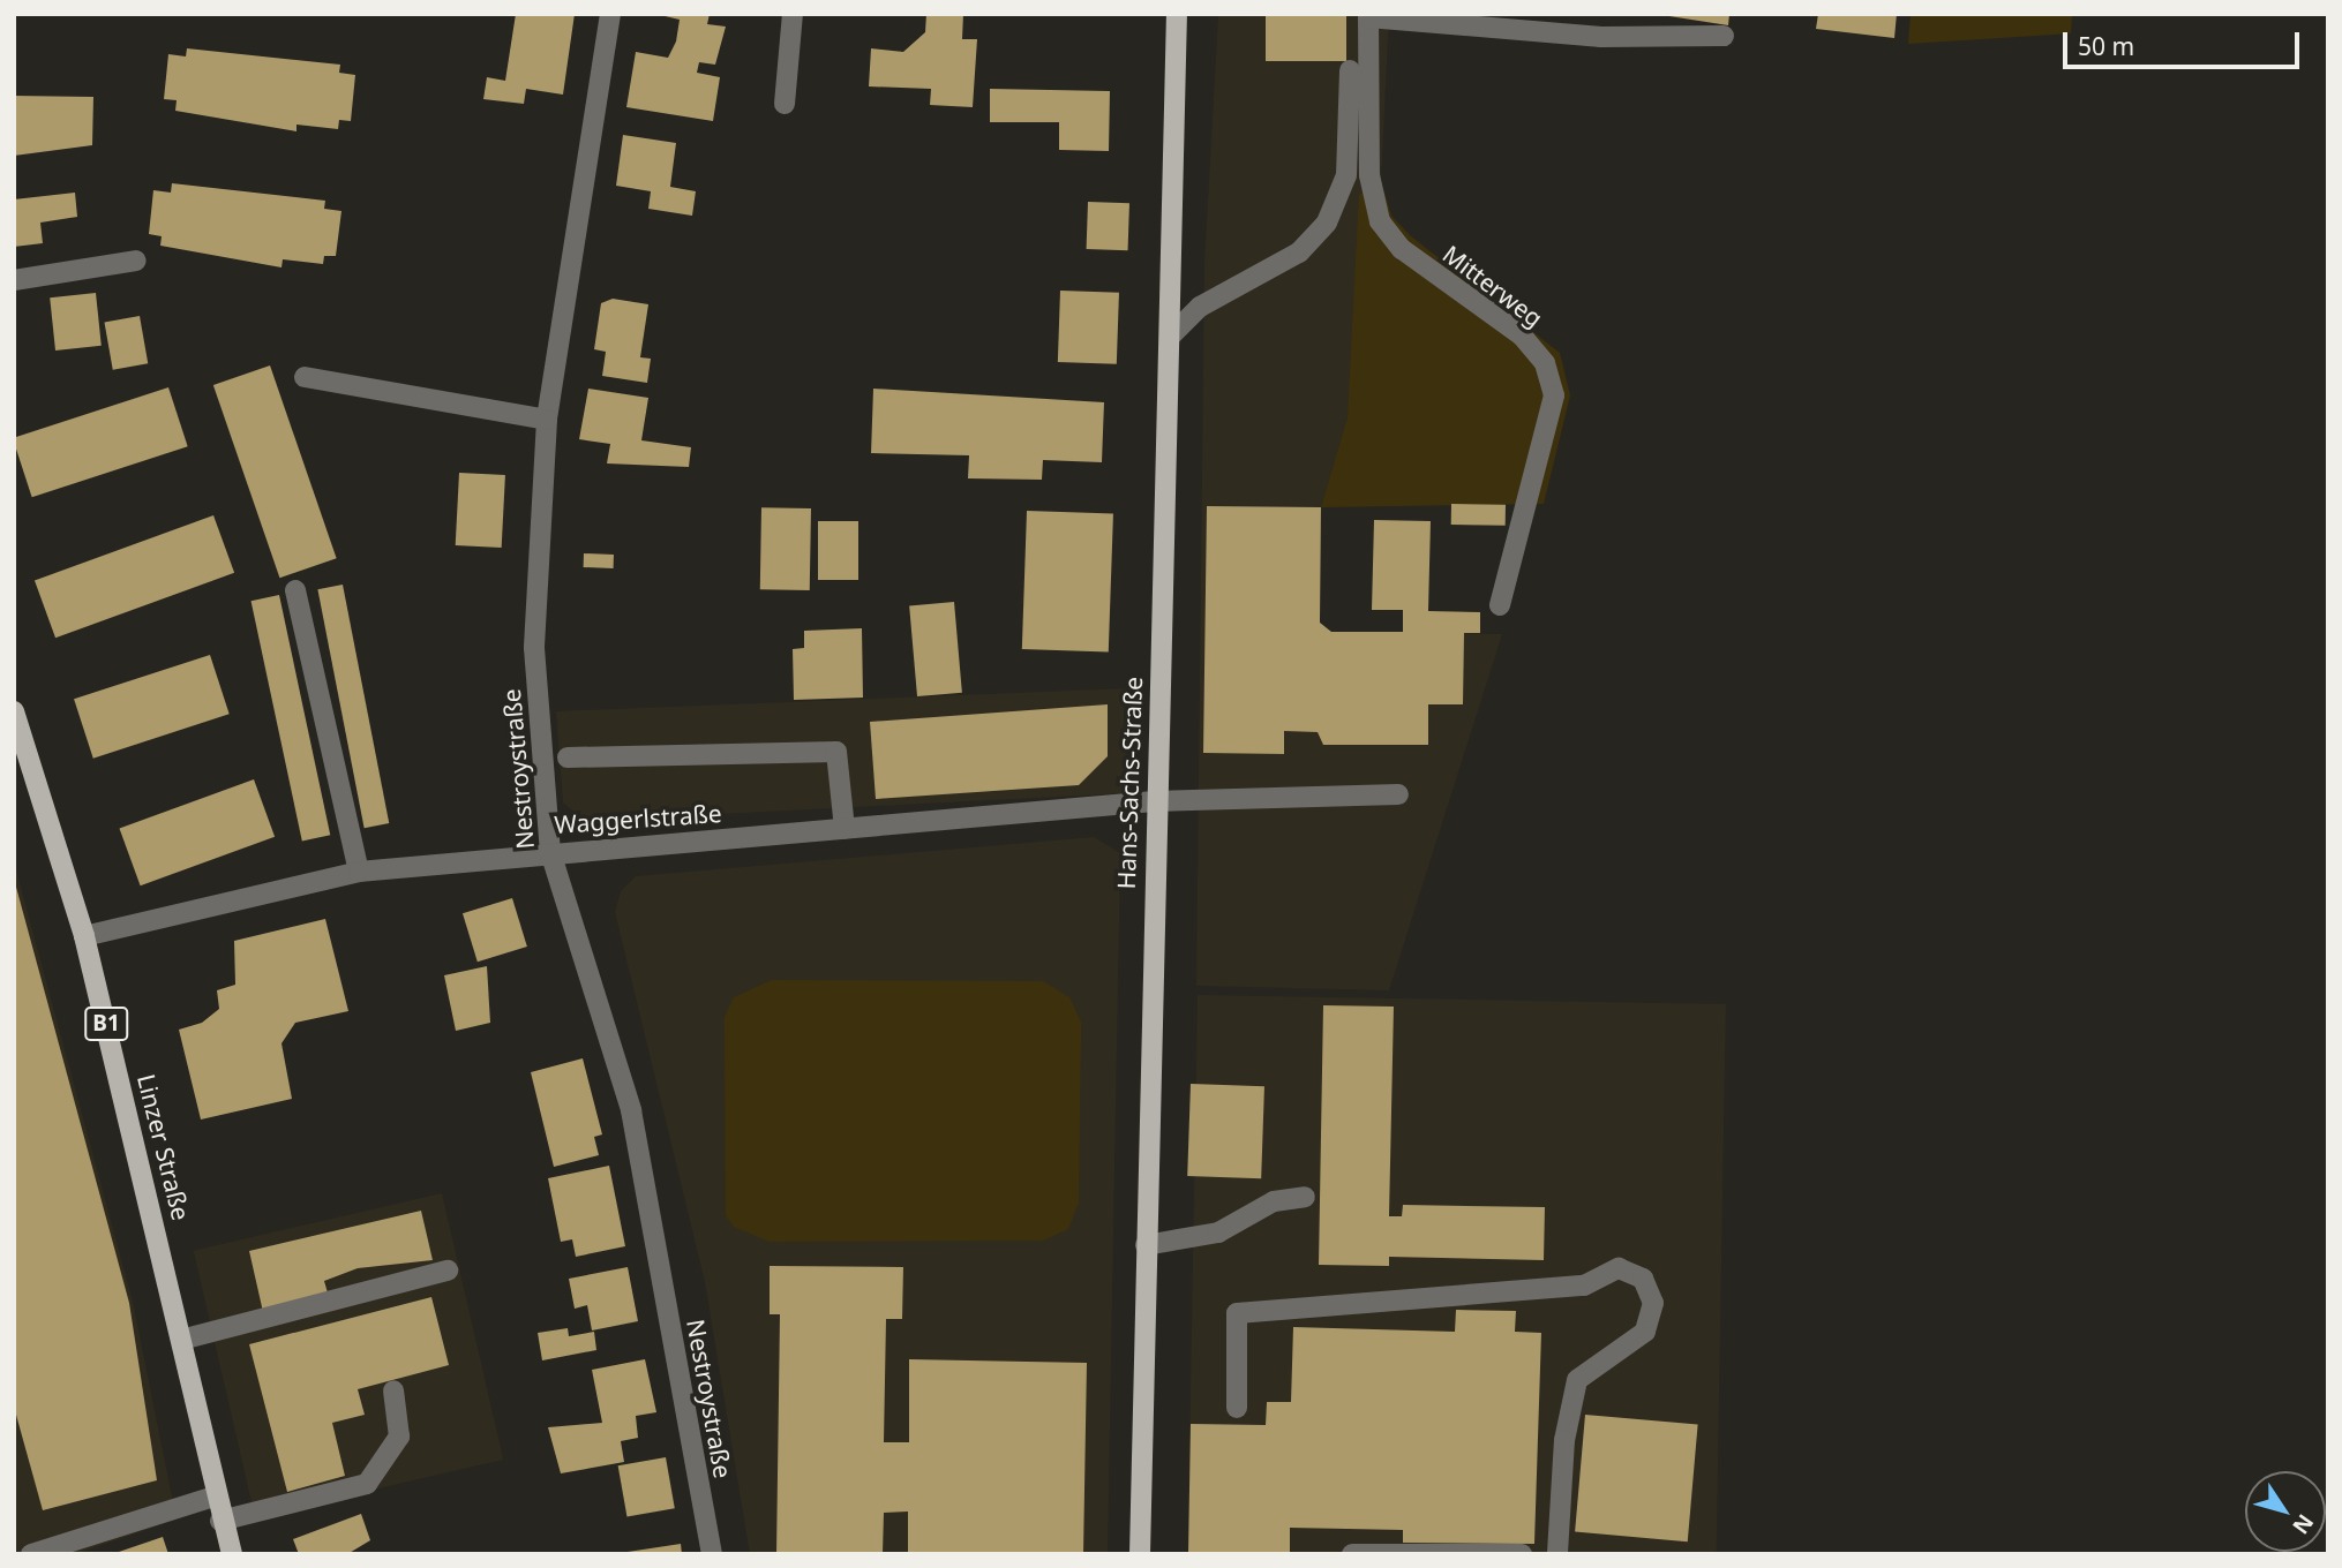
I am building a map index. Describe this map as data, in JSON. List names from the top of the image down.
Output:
{
  "streets": {
    "main road": ["Hans-Sachs-Straße", "B1", "Linzer Straße"],
    "street": ["Mitterweg", "Nestroystraße", "Waggerlstraße"]
  },
  "crossings": [
    ["Nestroystraße", "Waggerlstraße"],
    ["Hans-Sachs-Straße", "Waggerlstraße"],
    ["Waggerlstraße", "Linzer Straße"]
  ],
  "scale_bar": "50 m",
  "north": "bottom right"
}
